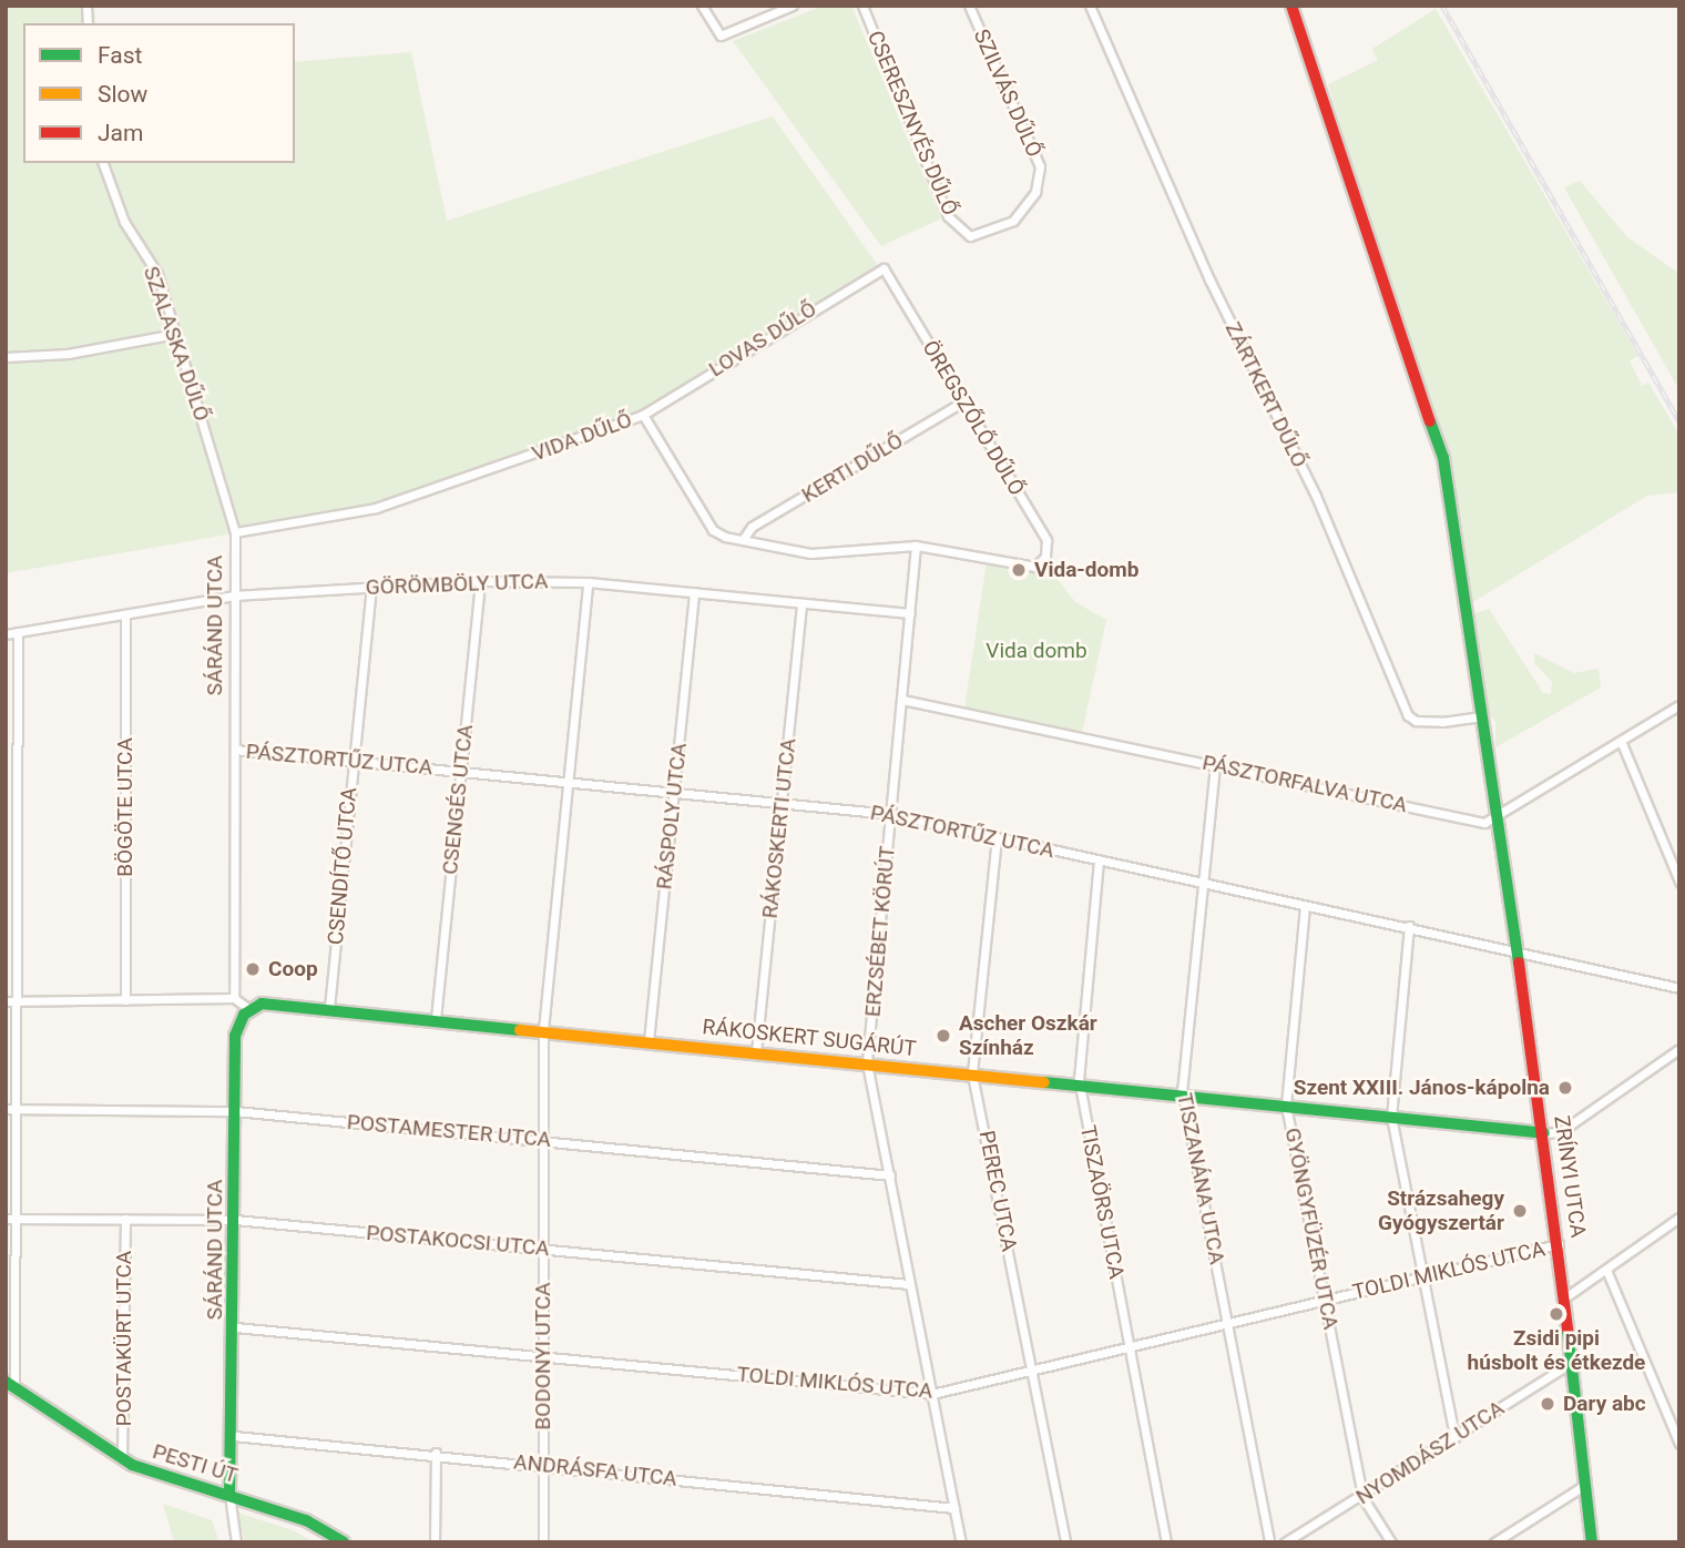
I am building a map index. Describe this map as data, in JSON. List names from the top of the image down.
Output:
{
  "streets": {
    "main road": [
      "SÁRÁND UTCA",
      "RÁKOSKERT SUGÁRÚT",
      "ZRÍNYI UTCA",
      "PESTI ÚT"
    ],
    "street": [
      "SZILVÁS DŰLŐ",
      "CSERESZNYÉS DŰLŐ",
      "LOVAS DŰLŐ",
      "SZALASKA DŰLŐ",
      "ZÁRTKERT DŰLŐ",
      "ÖREGSZŐLŐ DŰLŐ",
      "VIDA DŰLŐ",
      "KERTI DŰLŐ",
      "GÖRÖMBÖLY UTCA",
      "PÁSZTORTŰZ UTCA",
      "PÁSZTORFALVA UTCA",
      "CSENGÉS UTCA",
      "BÖGÖTE UTCA",
      "RÁSPOLY UTCA",
      "RÁKOSKERTI UTCA",
      "CSENDÍTŐ UTCA",
      "ERZSÉBET KÖRÚT",
      "POSTAMESTER UTCA",
      "TISZANÁNA UTCA",
      "PEREC UTCA",
      "TISZAÖRS UTCA",
      "GYÖNGYFÜZÉR UTCA",
      "POSTAKOCSI UTCA",
      "TOLDI MIKLÓS UTCA",
      "POSTAKÜRT UTCA",
      "BODONYI UTCA",
      "NYOMDÁSZ UTCA",
      "ANDRÁSFA UTCA"
    ]
  },
  "crossings": [
    ["SZILVÁS DŰLŐ", "CSERESZNYÉS DŰLŐ"],
    ["LOVAS DŰLŐ", "ÖREGSZŐLŐ DŰLŐ"],
    ["LOVAS DŰLŐ", "VIDA DŰLŐ"],
    ["SZALASKA DŰLŐ", "VIDA DŰLŐ"],
    ["SZALASKA DŰLŐ", "SÁRÁND UTCA"],
    ["ZÁRTKERT DŰLŐ", "ZRÍNYI UTCA"],
    ["ÖREGSZŐLŐ DŰLŐ", "VIDA DŰLŐ"],
    ["ÖREGSZŐLŐ DŰLŐ", "KERTI DŰLŐ"],
    ["VIDA DŰLŐ", "KERTI DŰLŐ"],
    ["VIDA DŰLŐ", "SÁRÁND UTCA"],
    ["VIDA DŰLŐ", "ERZSÉBET KÖRÚT"],
    ["GÖRÖMBÖLY UTCA", "SÁRÁND UTCA"],
    ["GÖRÖMBÖLY UTCA", "CSENGÉS UTCA"],
    ["GÖRÖMBÖLY UTCA", "BÖGÖTE UTCA"],
    ["GÖRÖMBÖLY UTCA", "RÁSPOLY UTCA"],
    ["GÖRÖMBÖLY UTCA", "RÁKOSKERTI UTCA"],
    ["GÖRÖMBÖLY UTCA", "CSENDÍTŐ UTCA"],
    ["GÖRÖMBÖLY UTCA", "ERZSÉBET KÖRÚT"],
    ["GÖRÖMBÖLY UTCA", "BODONYI UTCA"],
    ["SÁRÁND UTCA", "PÁSZTORTŰZ UTCA"],
    ["SÁRÁND UTCA", "RÁKOSKERT SUGÁRÚT"],
    ["SÁRÁND UTCA", "POSTAMESTER UTCA"],
    ["SÁRÁND UTCA", "POSTAKOCSI UTCA"],
    ["SÁRÁND UTCA", "TOLDI MIKLÓS UTCA"],
    ["SÁRÁND UTCA", "PESTI ÚT"],
    ["SÁRÁND UTCA", "ANDRÁSFA UTCA"],
    ["PÁSZTORTŰZ UTCA", "CSENGÉS UTCA"],
    ["PÁSZTORTŰZ UTCA", "RÁSPOLY UTCA"],
    ["PÁSZTORTŰZ UTCA", "RÁKOSKERTI UTCA"],
    ["PÁSZTORTŰZ UTCA", "CSENDÍTŐ UTCA"],
    ["PÁSZTORTŰZ UTCA", "ERZSÉBET KÖRÚT"],
    ["PÁSZTORTŰZ UTCA", "ZRÍNYI UTCA"],
    ["PÁSZTORTŰZ UTCA", "TISZANÁNA UTCA"],
    ["PÁSZTORTŰZ UTCA", "PEREC UTCA"],
    ["PÁSZTORTŰZ UTCA", "TISZAÖRS UTCA"],
    ["PÁSZTORTŰZ UTCA", "GYÖNGYFÜZÉR UTCA"],
    ["PÁSZTORTŰZ UTCA", "BODONYI UTCA"],
    ["PÁSZTORFALVA UTCA", "ERZSÉBET KÖRÚT"],
    ["PÁSZTORFALVA UTCA", "ZRÍNYI UTCA"],
    ["PÁSZTORFALVA UTCA", "TISZANÁNA UTCA"],
    ["CSENGÉS UTCA", "RÁKOSKERT SUGÁRÚT"],
    ["RÁSPOLY UTCA", "RÁKOSKERT SUGÁRÚT"],
    ["RÁKOSKERTI UTCA", "RÁKOSKERT SUGÁRÚT"],
    ["CSENDÍTŐ UTCA", "RÁKOSKERT SUGÁRÚT"],
    ["ERZSÉBET KÖRÚT", "RÁKOSKERT SUGÁRÚT"],
    ["ERZSÉBET KÖRÚT", "POSTAMESTER UTCA"],
    ["ERZSÉBET KÖRÚT", "POSTAKOCSI UTCA"],
    ["ERZSÉBET KÖRÚT", "TOLDI MIKLÓS UTCA"],
    ["ERZSÉBET KÖRÚT", "ANDRÁSFA UTCA"],
    ["RÁKOSKERT SUGÁRÚT", "ZRÍNYI UTCA"],
    ["RÁKOSKERT SUGÁRÚT", "TISZANÁNA UTCA"],
    ["RÁKOSKERT SUGÁRÚT", "PEREC UTCA"],
    ["RÁKOSKERT SUGÁRÚT", "TISZAÖRS UTCA"],
    ["RÁKOSKERT SUGÁRÚT", "GYÖNGYFÜZÉR UTCA"],
    ["RÁKOSKERT SUGÁRÚT", "BODONYI UTCA"],
    ["POSTAMESTER UTCA", "BODONYI UTCA"],
    ["ZRÍNYI UTCA", "TOLDI MIKLÓS UTCA"],
    ["ZRÍNYI UTCA", "NYOMDÁSZ UTCA"],
    ["TISZANÁNA UTCA", "TOLDI MIKLÓS UTCA"],
    ["PEREC UTCA", "TOLDI MIKLÓS UTCA"],
    ["TISZAÖRS UTCA", "TOLDI MIKLÓS UTCA"],
    ["GYÖNGYFÜZÉR UTCA", "TOLDI MIKLÓS UTCA"],
    ["GYÖNGYFÜZÉR UTCA", "NYOMDÁSZ UTCA"],
    ["POSTAKOCSI UTCA", "POSTAKÜRT UTCA"],
    ["POSTAKOCSI UTCA", "BODONYI UTCA"],
    ["TOLDI MIKLÓS UTCA", "BODONYI UTCA"],
    ["POSTAKÜRT UTCA", "PESTI ÚT"],
    ["BODONYI UTCA", "ANDRÁSFA UTCA"]
  ],
  "parks": ["Vida domb"],
  "places": [
    "Vida-domb",
    "Coop",
    "Ascher Oszkár Színház",
    "Szent XXIII. János-kápolna",
    "Strázsahegy Gyógyszertár",
    "Zsidi pipi húsbolt és étkezde",
    "Dary abc"
  ],
  "legend": ["Fast", "Slow", "Jam"]
}
